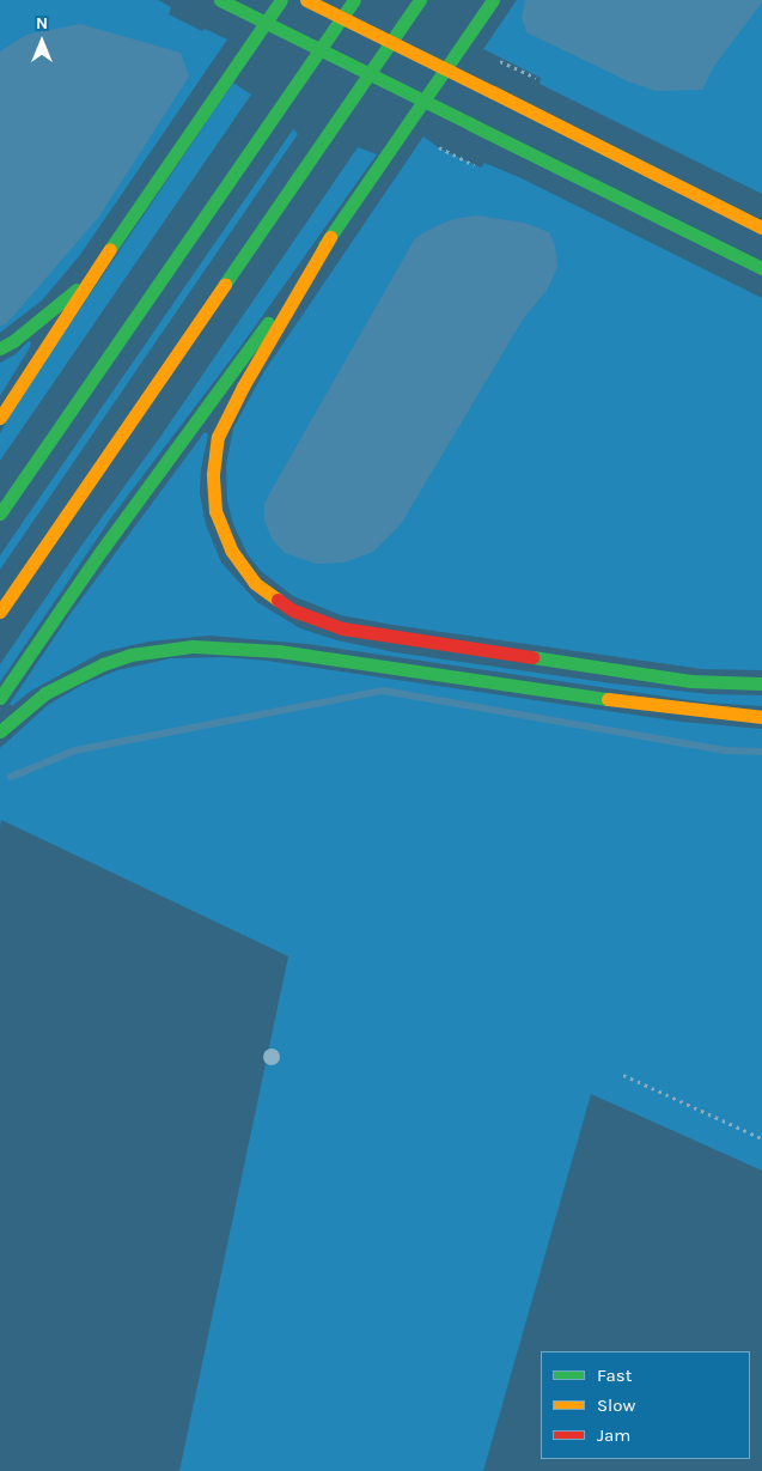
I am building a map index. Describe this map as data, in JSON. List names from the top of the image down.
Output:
{
  "legend": ["Fast", "Slow", "Jam"],
  "north": "top"
}
